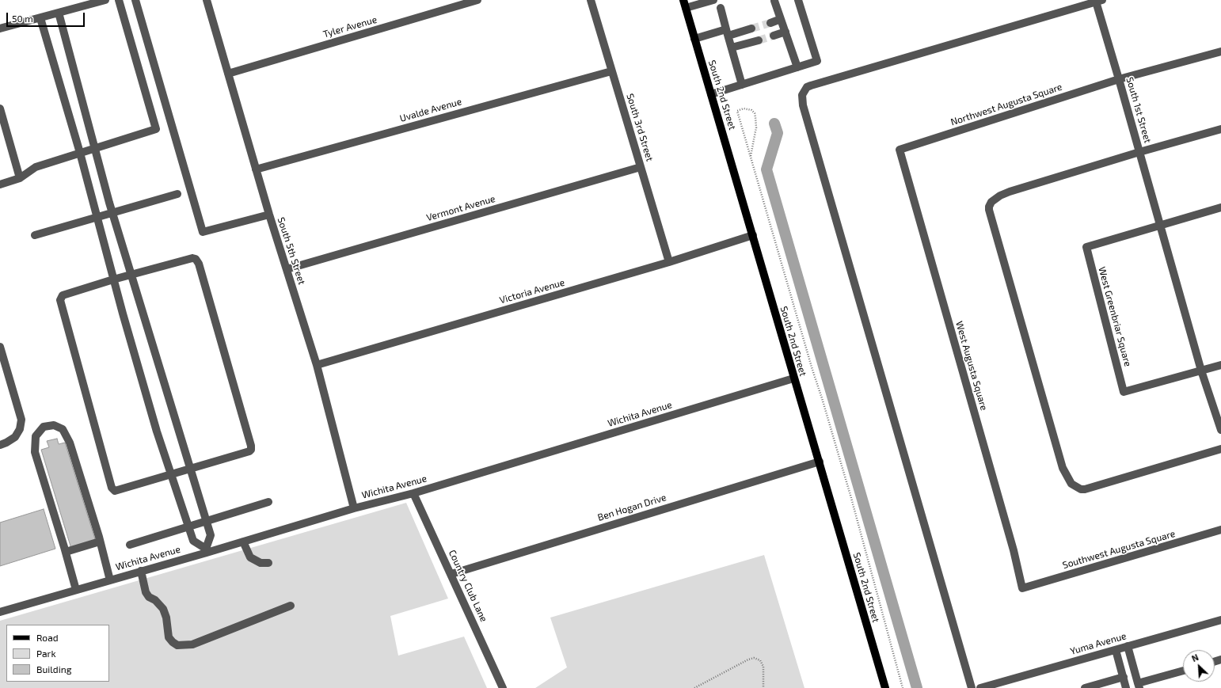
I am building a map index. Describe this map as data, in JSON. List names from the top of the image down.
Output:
{
  "streets": {
    "main road": ["South 2nd Street"],
    "street": [
      "Tyler Avenue",
      "Northwest Augusta Square",
      "Uvalde Avenue",
      "South 1st Street",
      "South 3rd Street",
      "Vermont Avenue",
      "South 5th Street",
      "Victoria Avenue",
      "West Greenbriar Square",
      "West Augusta Square",
      "Wichita Avenue",
      "Ben Hogan Drive",
      "Southwest Augusta Square",
      "Country Club Lane",
      "Yuma Avenue"
    ]
  },
  "crossings": [
    ["Tyler Avenue", "South 5th Street"],
    ["South 2nd Street", "Victoria Avenue"],
    ["South 2nd Street", "Wichita Avenue"],
    ["South 2nd Street", "Ben Hogan Drive"],
    ["Northwest Augusta Square", "South 1st Street"],
    ["Northwest Augusta Square", "West Augusta Square"],
    ["Uvalde Avenue", "South 3rd Street"],
    ["Uvalde Avenue", "South 5th Street"],
    ["South 1st Street", "West Greenbriar Square"],
    ["South 3rd Street", "Vermont Avenue"],
    ["South 3rd Street", "Victoria Avenue"],
    ["Vermont Avenue", "South 5th Street"],
    ["South 5th Street", "Victoria Avenue"],
    ["South 5th Street", "Wichita Avenue"],
    ["West Augusta Square", "Southwest Augusta Square"],
    ["Wichita Avenue", "Country Club Lane"],
    ["Ben Hogan Drive", "Country Club Lane"]
  ],
  "legend": ["Road", "Park", "Building"],
  "scale_bar": "50 m",
  "north": "top left"
}
